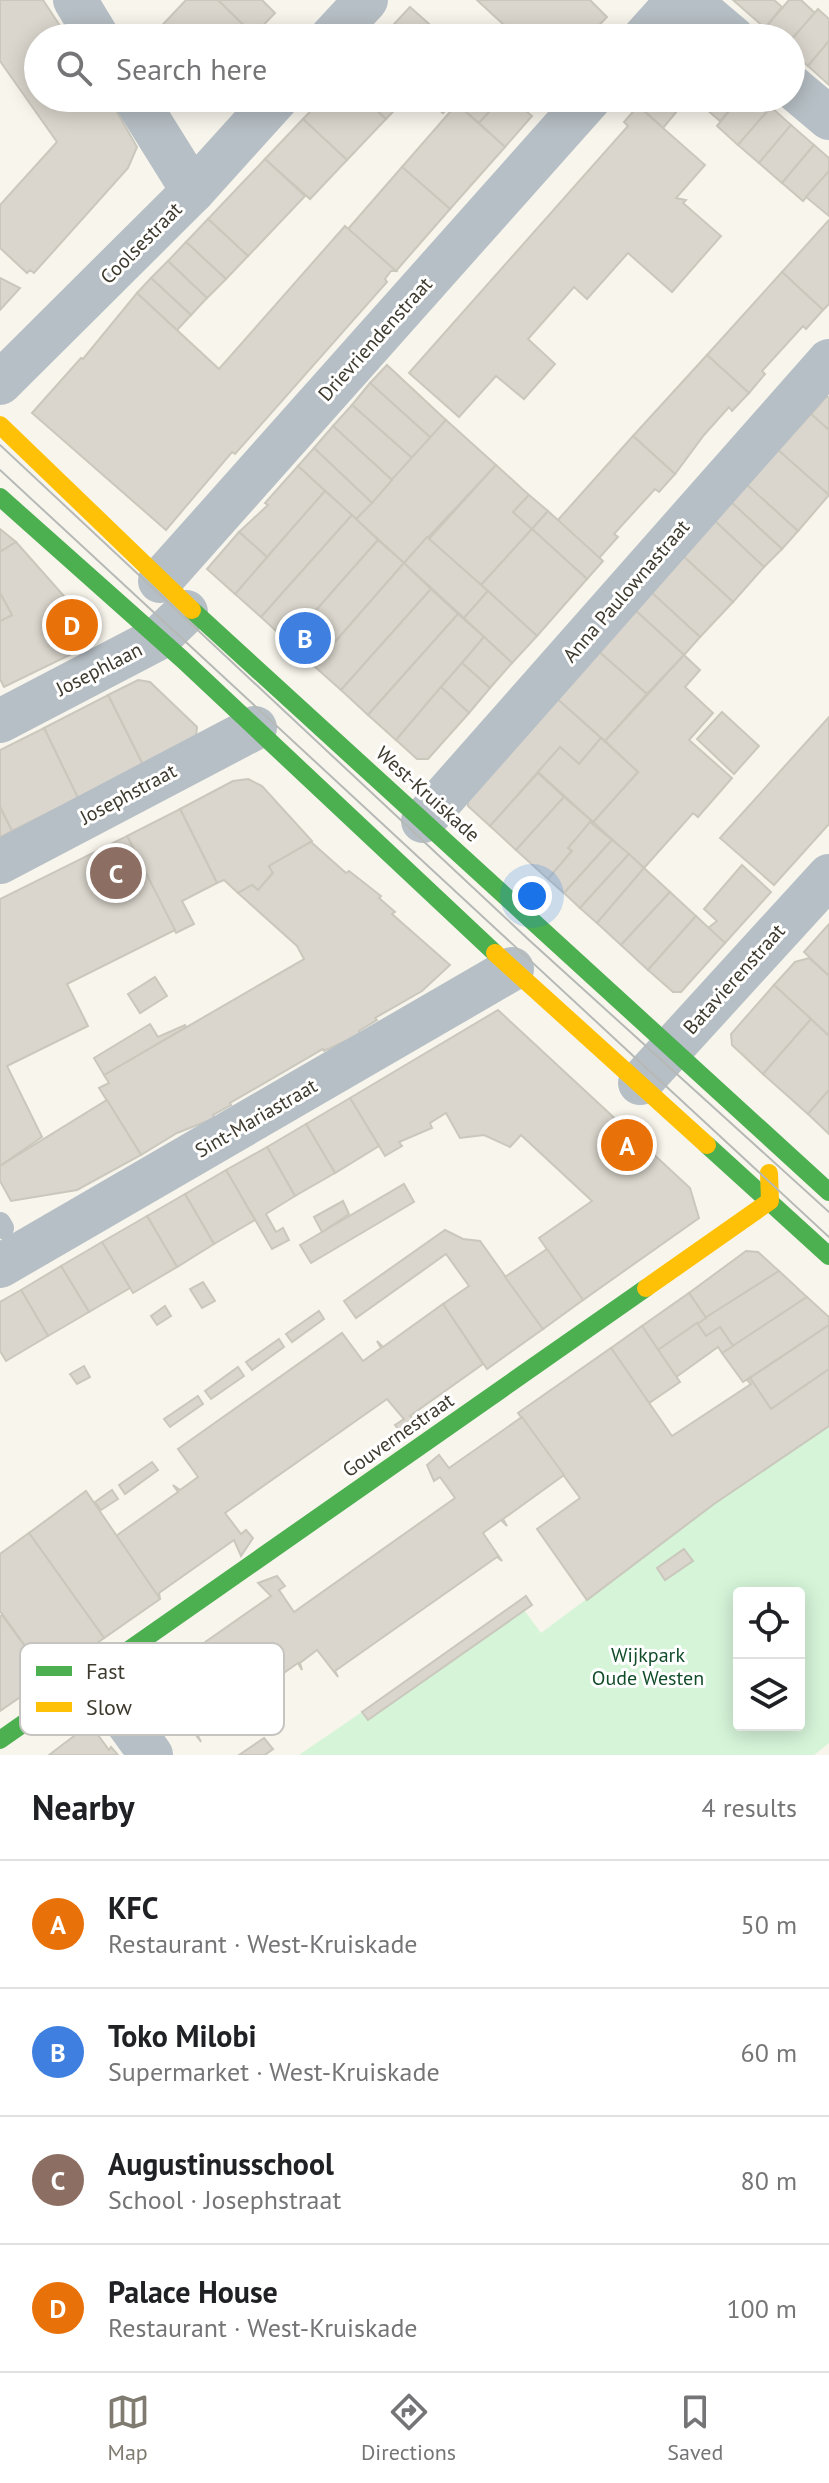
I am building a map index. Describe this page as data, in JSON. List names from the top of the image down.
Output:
{
  "streets": {
    "street": [
      "Coolsestraat",
      "Drievriendenstraat",
      "Anna Paulownastraat",
      "Josephlaan",
      "Josephstraat",
      "West-Kruiskade",
      "Batavierenstraat",
      "Sint-Mariastraat",
      "Gouvernestraat"
    ]
  },
  "crossings": [
    ["Drievriendenstraat", "Josephlaan"],
    ["Drievriendenstraat", "West-Kruiskade"],
    ["Anna Paulownastraat", "West-Kruiskade"],
    ["Josephlaan", "West-Kruiskade"],
    ["West-Kruiskade", "Batavierenstraat"]
  ],
  "parks": ["Wijkpark Oude Westen"],
  "legend": ["Fast", "Slow"],
  "page": {
    "search": "Search here",
    "pins": [
      "D",
      "B",
      "C",
      "A"
    ],
    "heading": ["Nearby", "4 results"],
    "list": [
      {
        "mark": "A",
        "name": "KFC",
        "note": "Restaurant · West-Kruiskade",
        "value": "50 m"
      },
      {
        "mark": "B",
        "name": "Toko Milobi",
        "note": "Supermarket · West-Kruiskade",
        "value": "60 m"
      },
      {
        "mark": "C",
        "name": "Augustinusschool",
        "note": "School · Josephstraat",
        "value": "80 m"
      },
      {
        "mark": "D",
        "name": "Palace House",
        "note": "Restaurant · West-Kruiskade",
        "value": "100 m"
      }
    ],
    "nav": ["Map", "Directions", "Saved"]
  }
}
